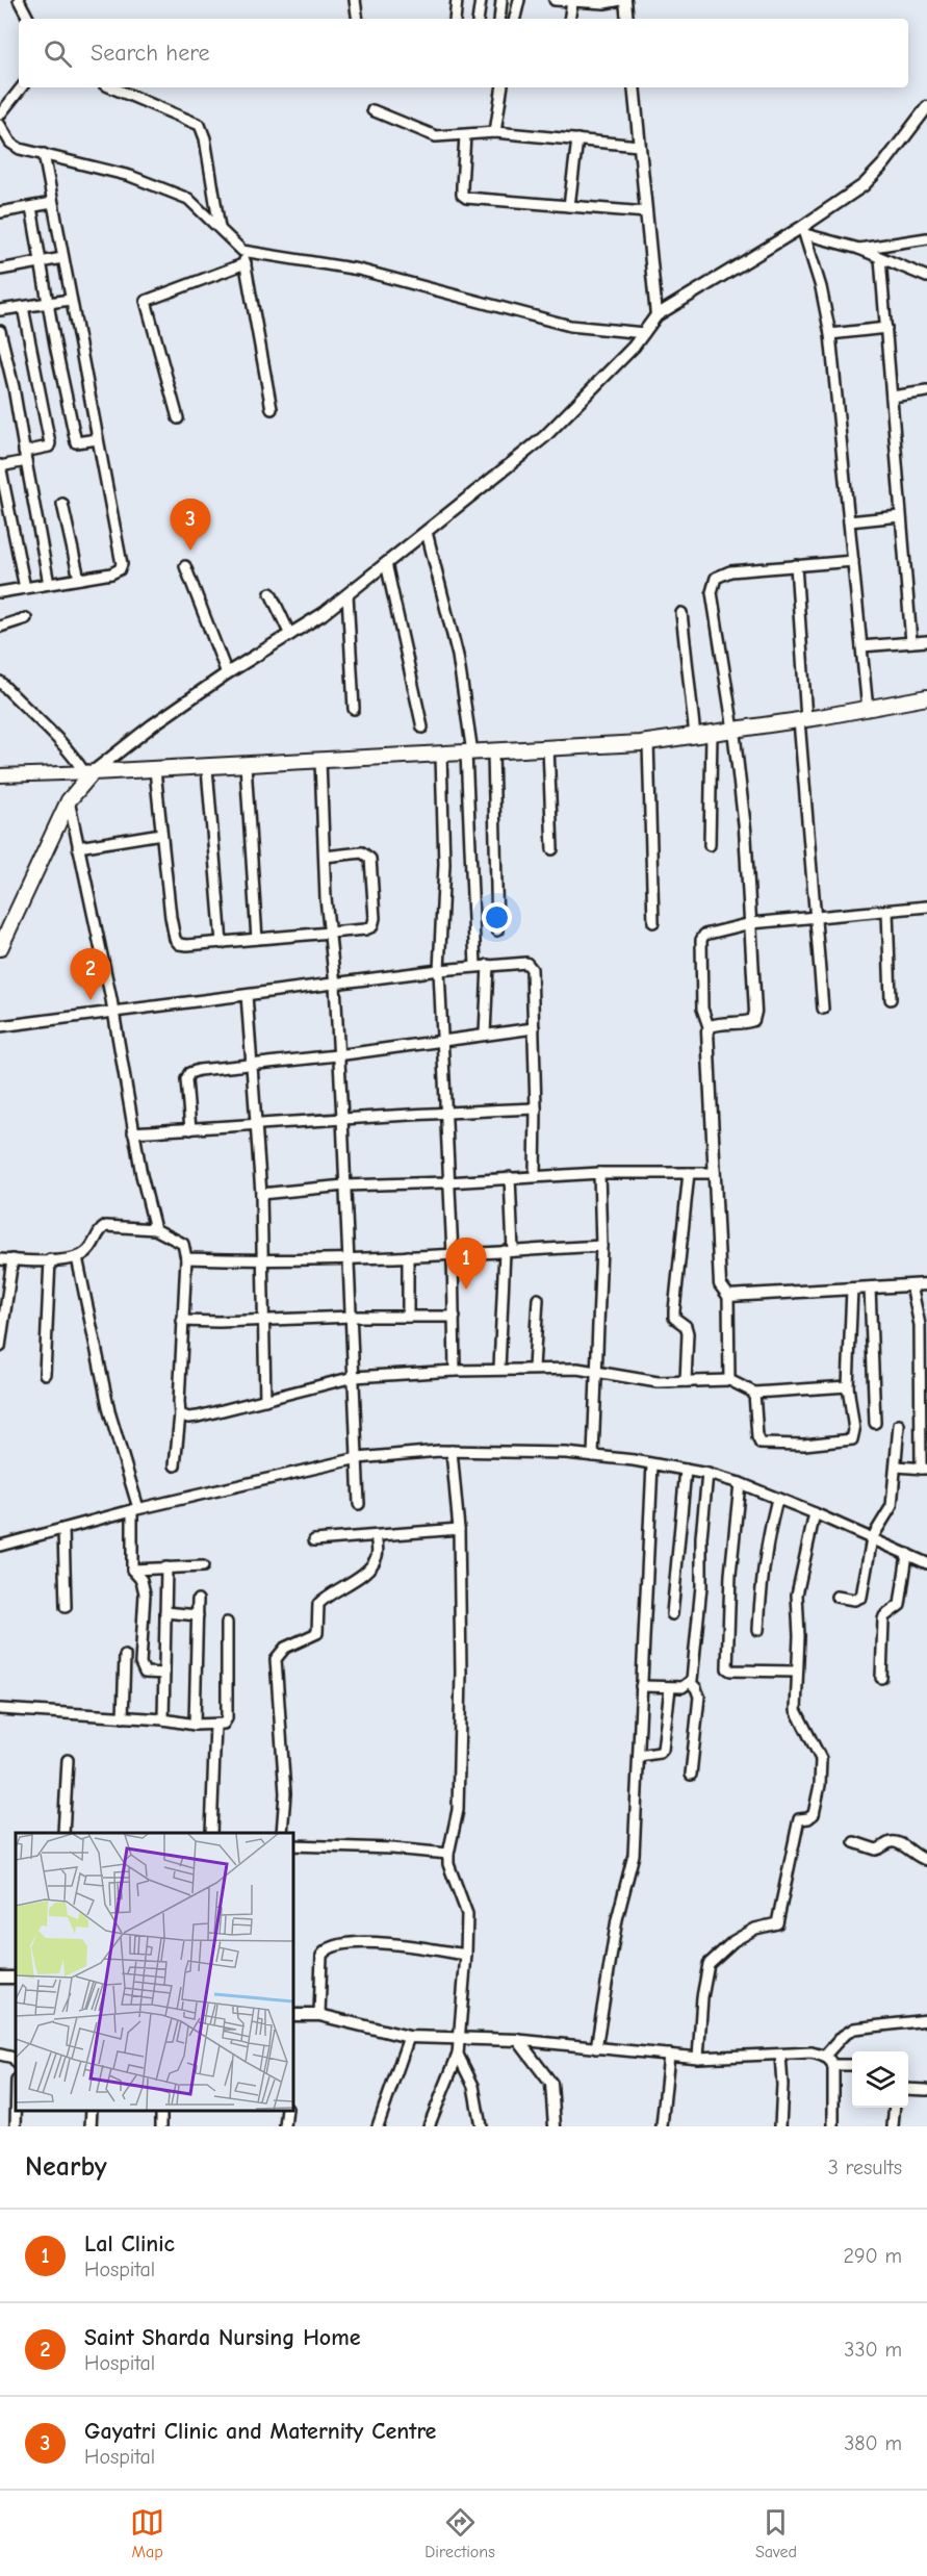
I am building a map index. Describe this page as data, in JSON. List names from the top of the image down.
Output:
{
  "page": {
    "search": "Search here",
    "pins": ["3", "2", "1"],
    "heading": ["Nearby", "3 results"],
    "list": [
      {
        "mark": "1",
        "name": "Lal Clinic",
        "note": "Hospital",
        "value": "290 m"
      },
      {
        "mark": "2",
        "name": "Saint Sharda Nursing Home",
        "note": "Hospital",
        "value": "330 m"
      },
      {
        "mark": "3",
        "name": "Gayatri Clinic and Maternity Centre",
        "note": "Hospital",
        "value": "380 m"
      }
    ],
    "nav": ["Map", "Directions", "Saved"]
  }
}
